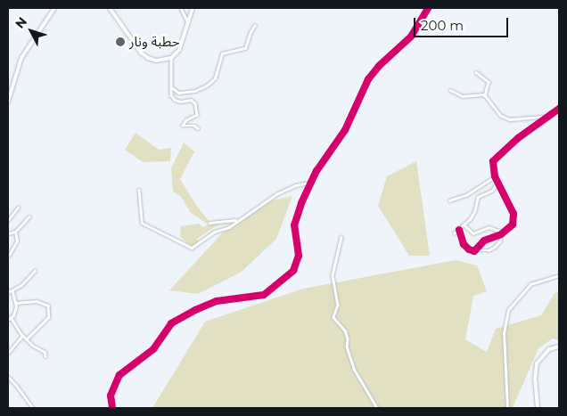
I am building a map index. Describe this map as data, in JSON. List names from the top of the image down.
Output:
{
  "places": ["حطبة ونار"],
  "scale_bar": "200 m",
  "north": "top left"
}
